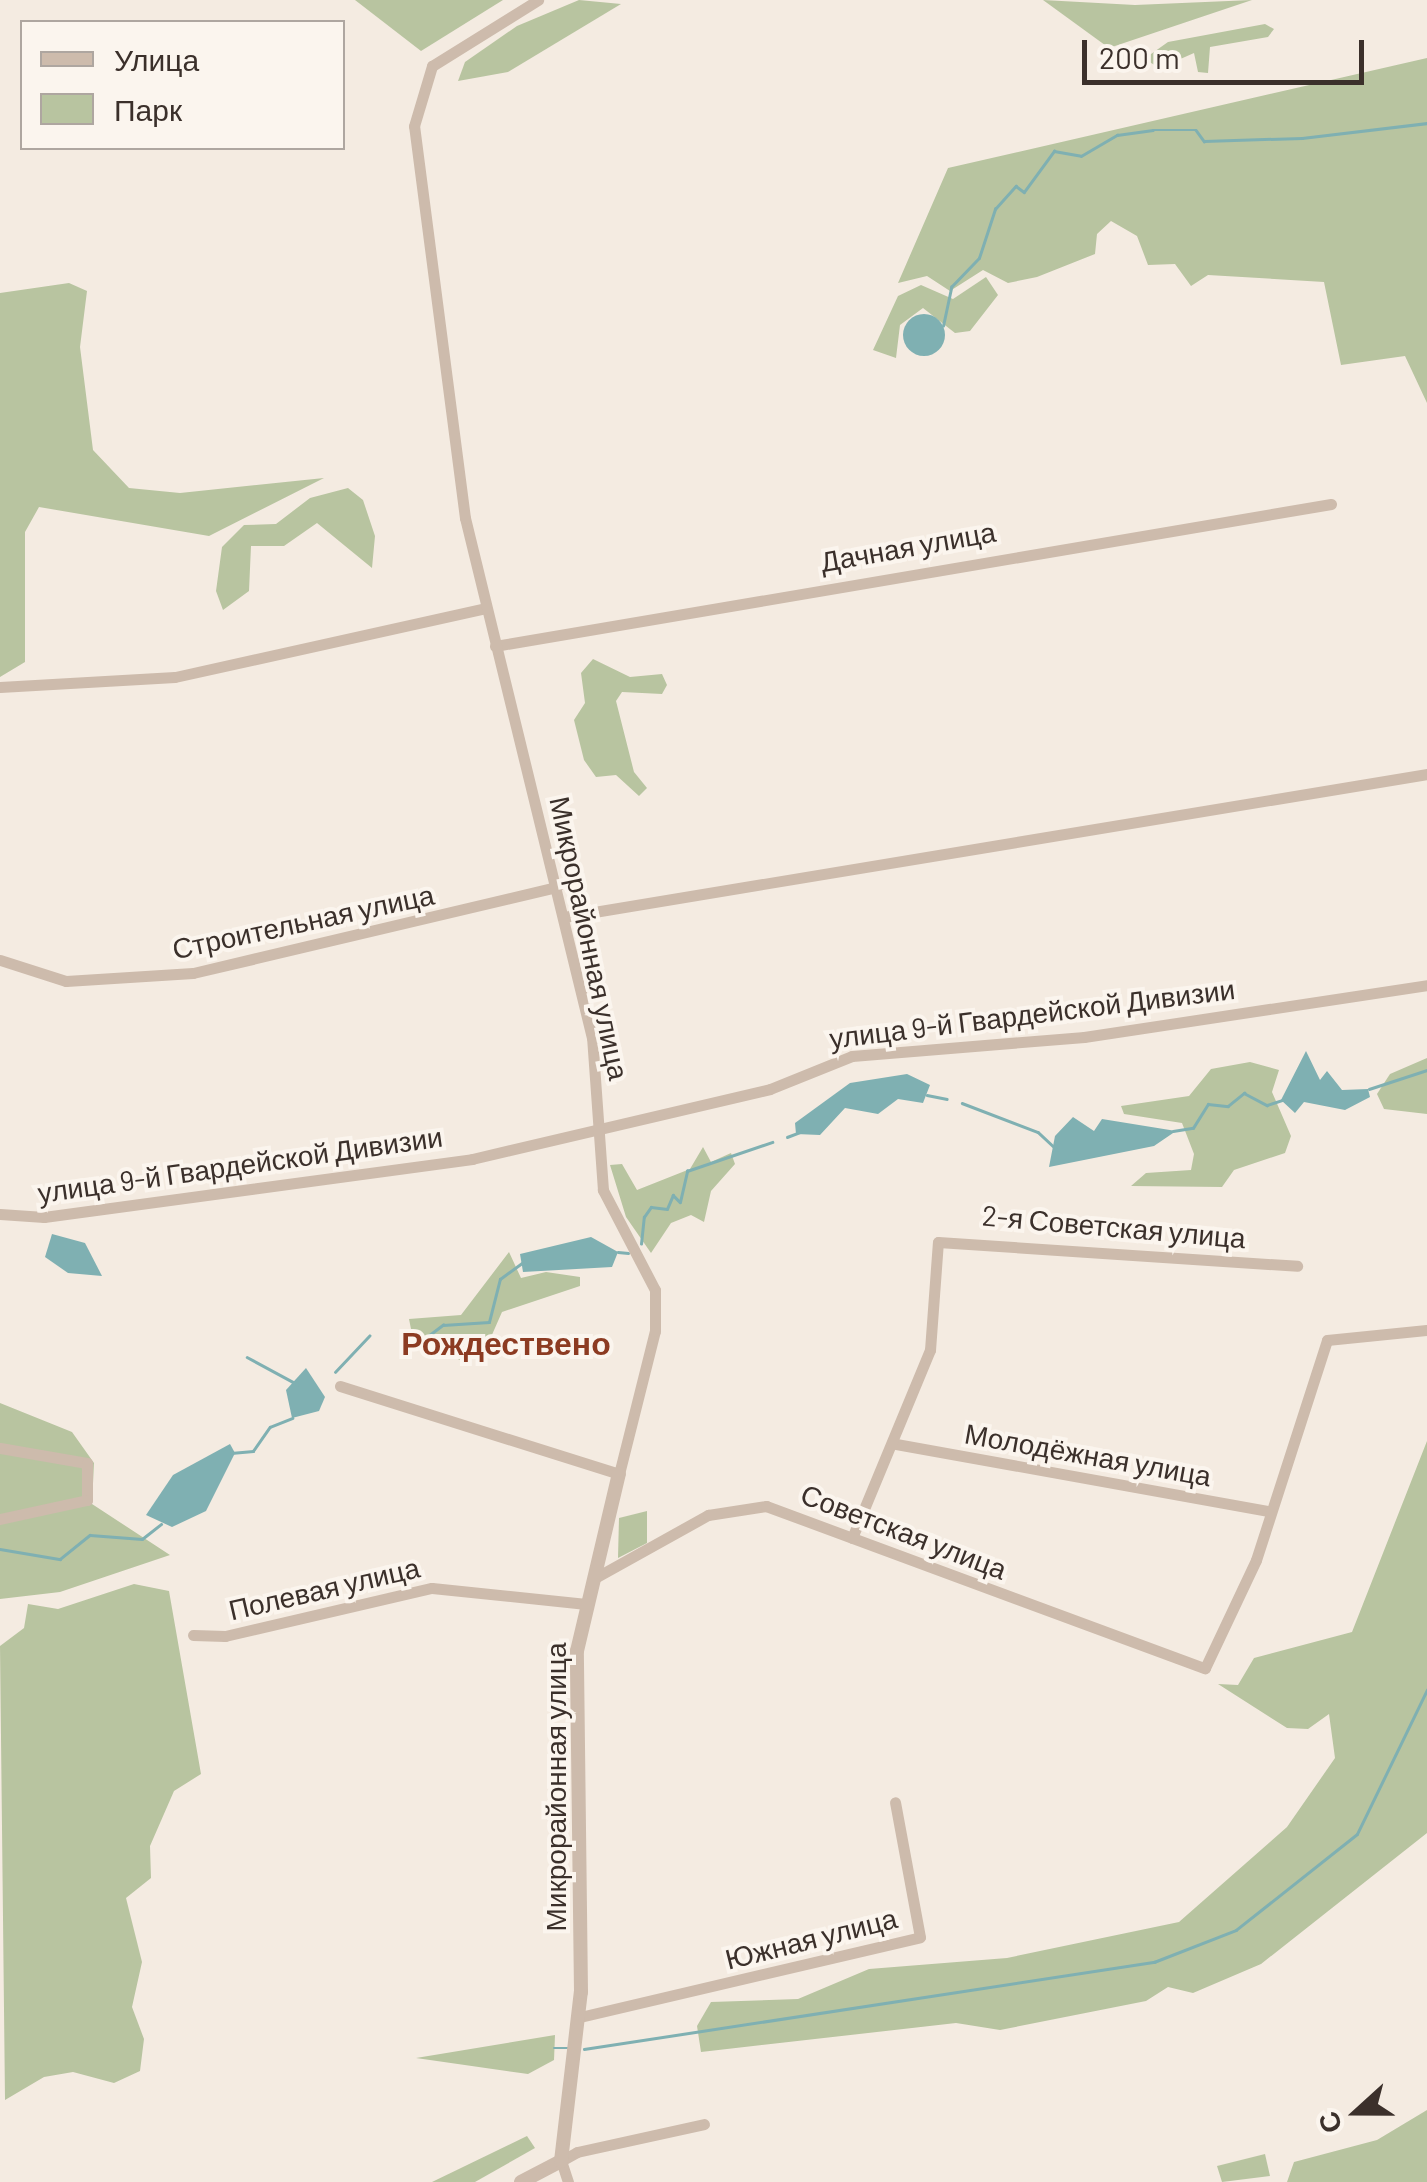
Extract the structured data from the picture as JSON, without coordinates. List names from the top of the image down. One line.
{"streets":{"street":["Дачная улица","Строительная улица","Микрорайонная улица","улица 9-й Гвардейской Дивизии","2-я Советская улица","Молодёжная улица","Советская улица","Полевая улица","Южная улица"]},"crossings":[["Дачная улица","Микрорайонная улица"],["Строительная улица","Микрорайонная улица"],["Микрорайонная улица","улица 9-й Гвардейской Дивизии"],["Микрорайонная улица","Советская улица"],["Микрорайонная улица","Полевая улица"],["Микрорайонная улица","Южная улица"],["2-я Советская улица","Молодёжная улица"],["2-я Советская улица","Советская улица"],["Молодёжная улица","Советская улица"]],"districts":["Рождествено"],"legend":["Улица","Парк"],"scale_bar":"200 m","north":"left"}
